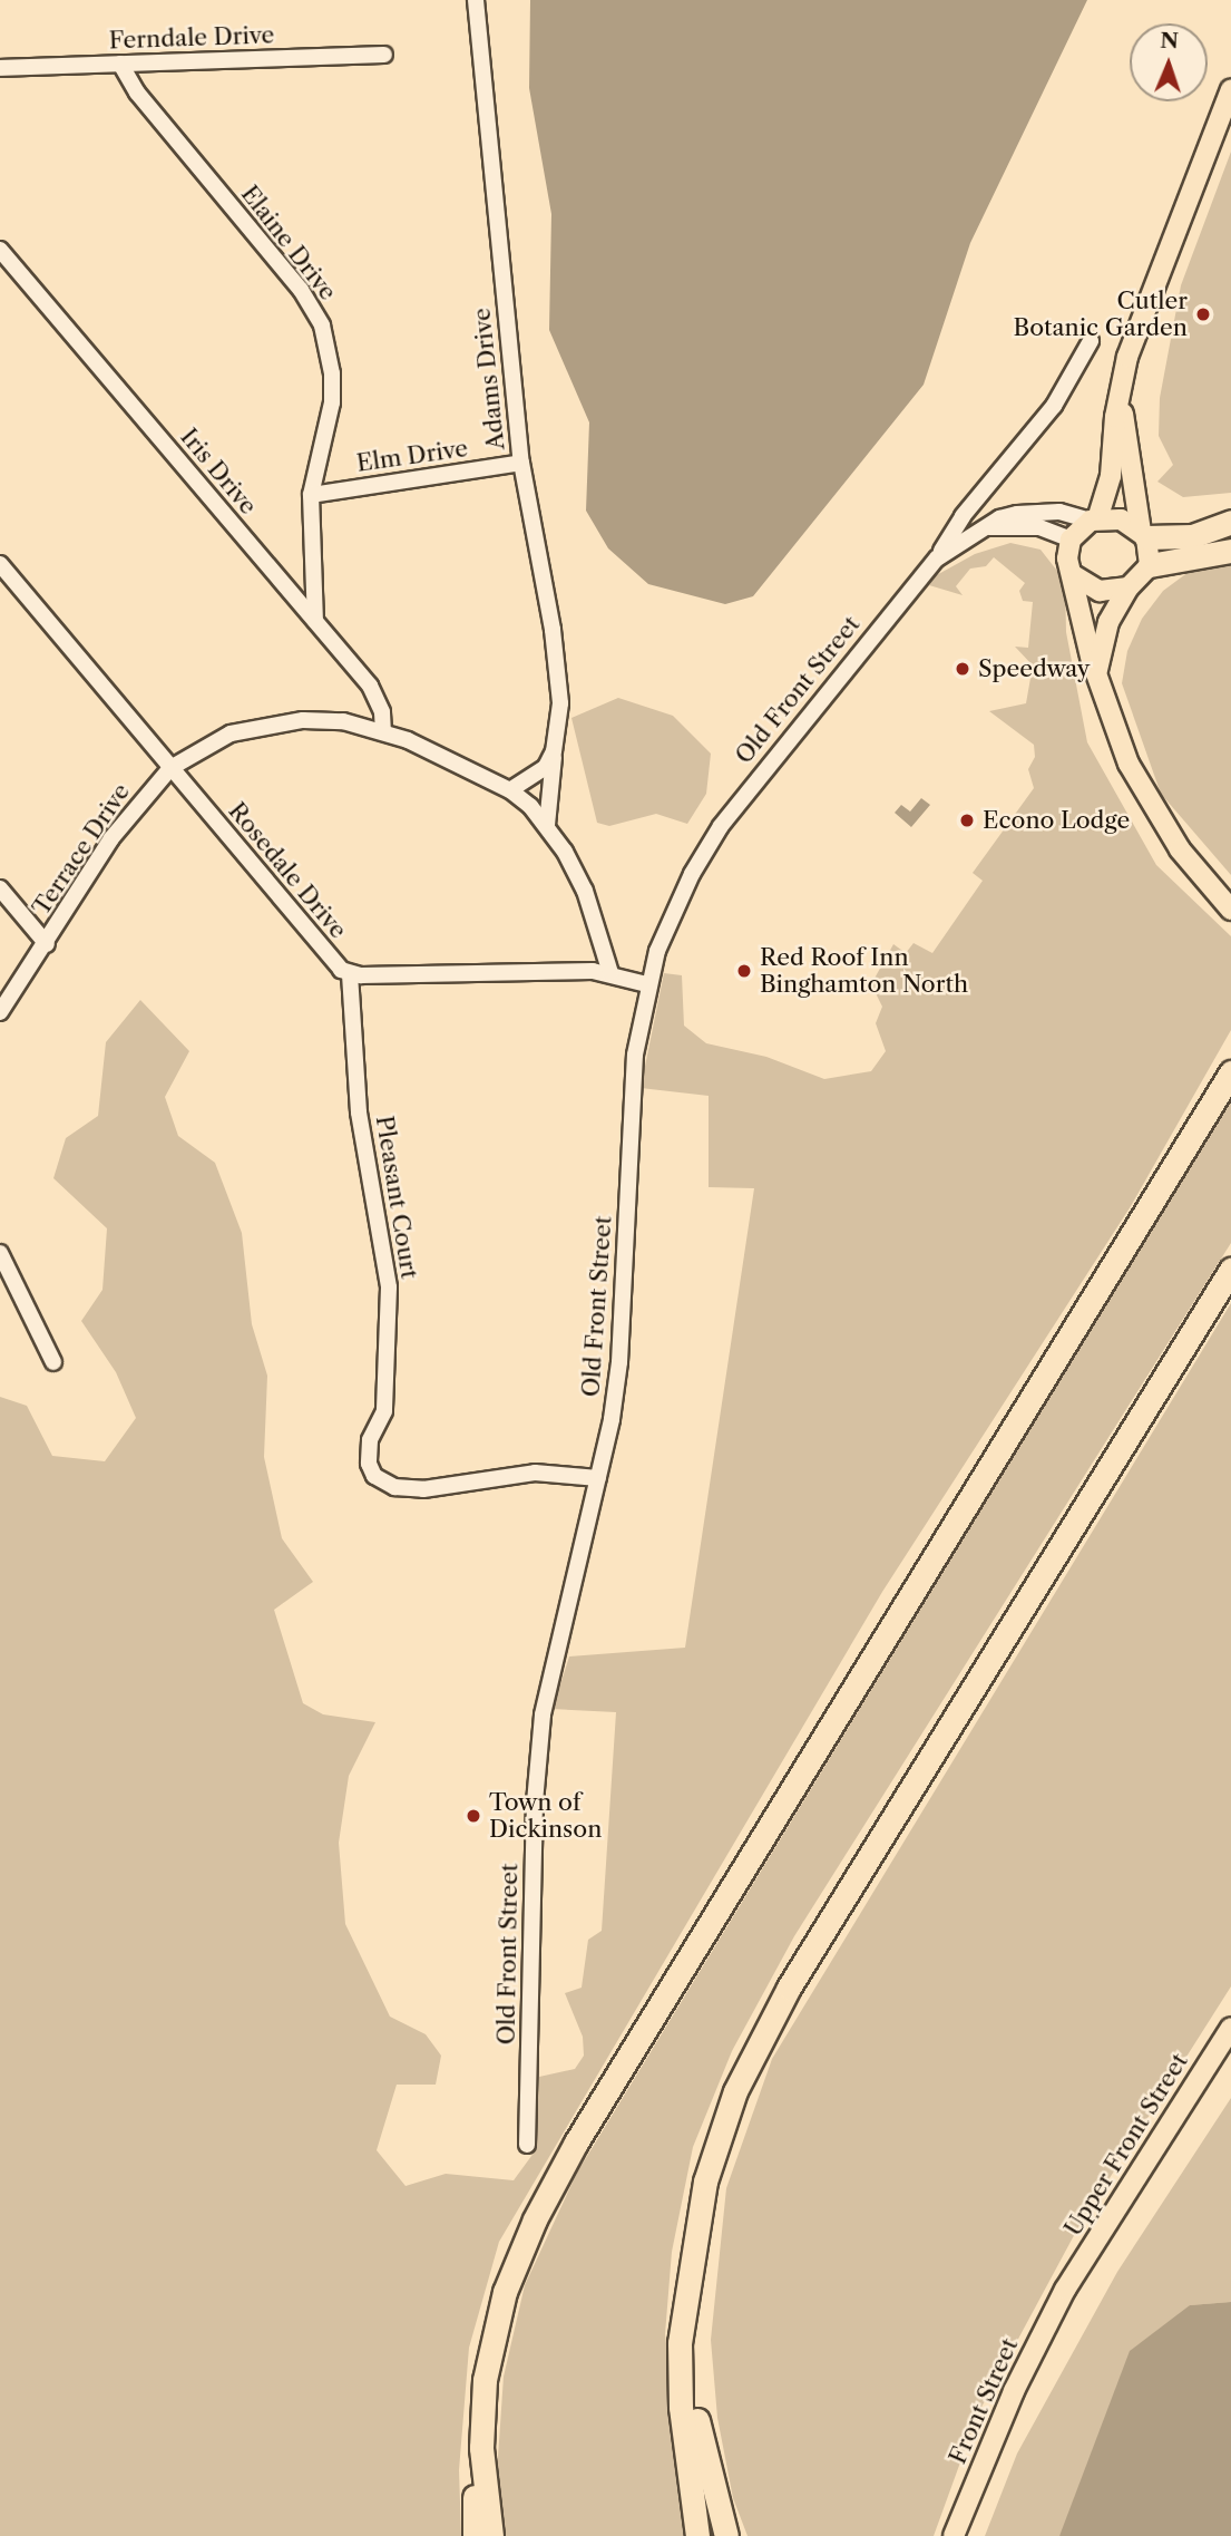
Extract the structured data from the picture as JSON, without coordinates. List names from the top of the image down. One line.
{"streets":{"main road":["Upper Front Street","Front Street"],"street":["Ferndale Drive","Elaine Drive","Adams Drive","Elm Drive","Iris Drive","Old Front Street","Terrace Drive","Rosedale Drive","Pleasant Court"]},"crossings":[["Ferndale Drive","Elaine Drive"],["Elaine Drive","Elm Drive"],["Elaine Drive","Iris Drive"],["Adams Drive","Elm Drive"],["Adams Drive","Terrace Drive"],["Iris Drive","Terrace Drive"],["Old Front Street","Pleasant Court"],["Terrace Drive","Rosedale Drive"],["Rosedale Drive","Pleasant Court"],["Upper Front Street","Front Street"]],"places":["Cutler Botanic Garden","Speedway","Econo Lodge","Red Roof Inn Binghamton North","Town of Dickinson"],"north":"top"}
